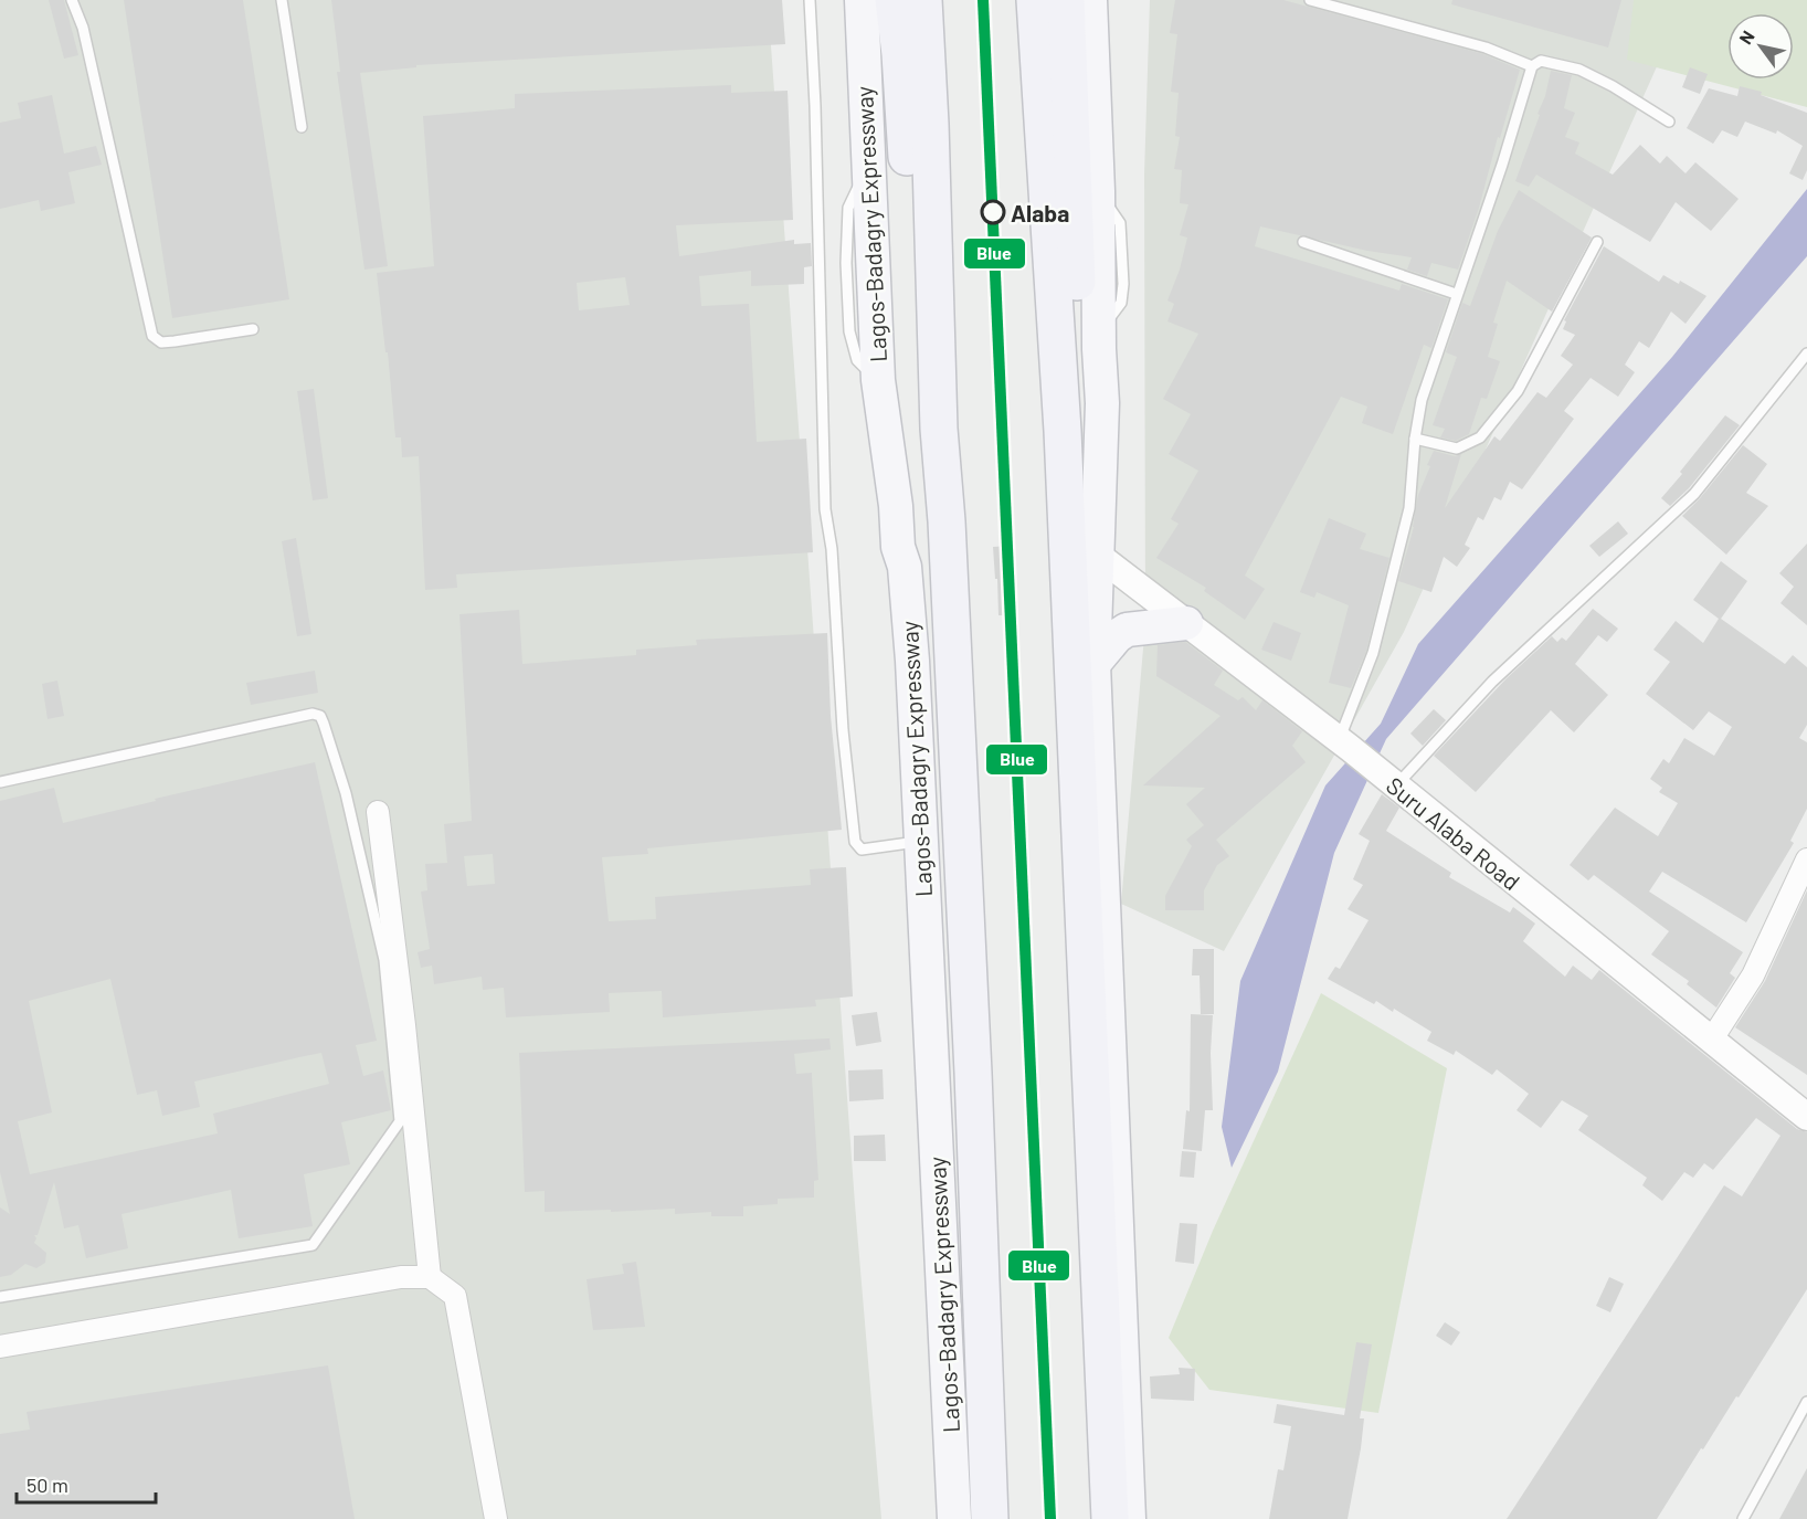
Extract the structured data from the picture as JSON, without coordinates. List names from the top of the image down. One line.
{"streets":{"highway":["Lagos-Badagry Expressway"],"street":["Suru Alaba Road"]},"places":["Alaba"],"lines":["transit line Blue"],"scale_bar":"50 m","north":"top left"}
